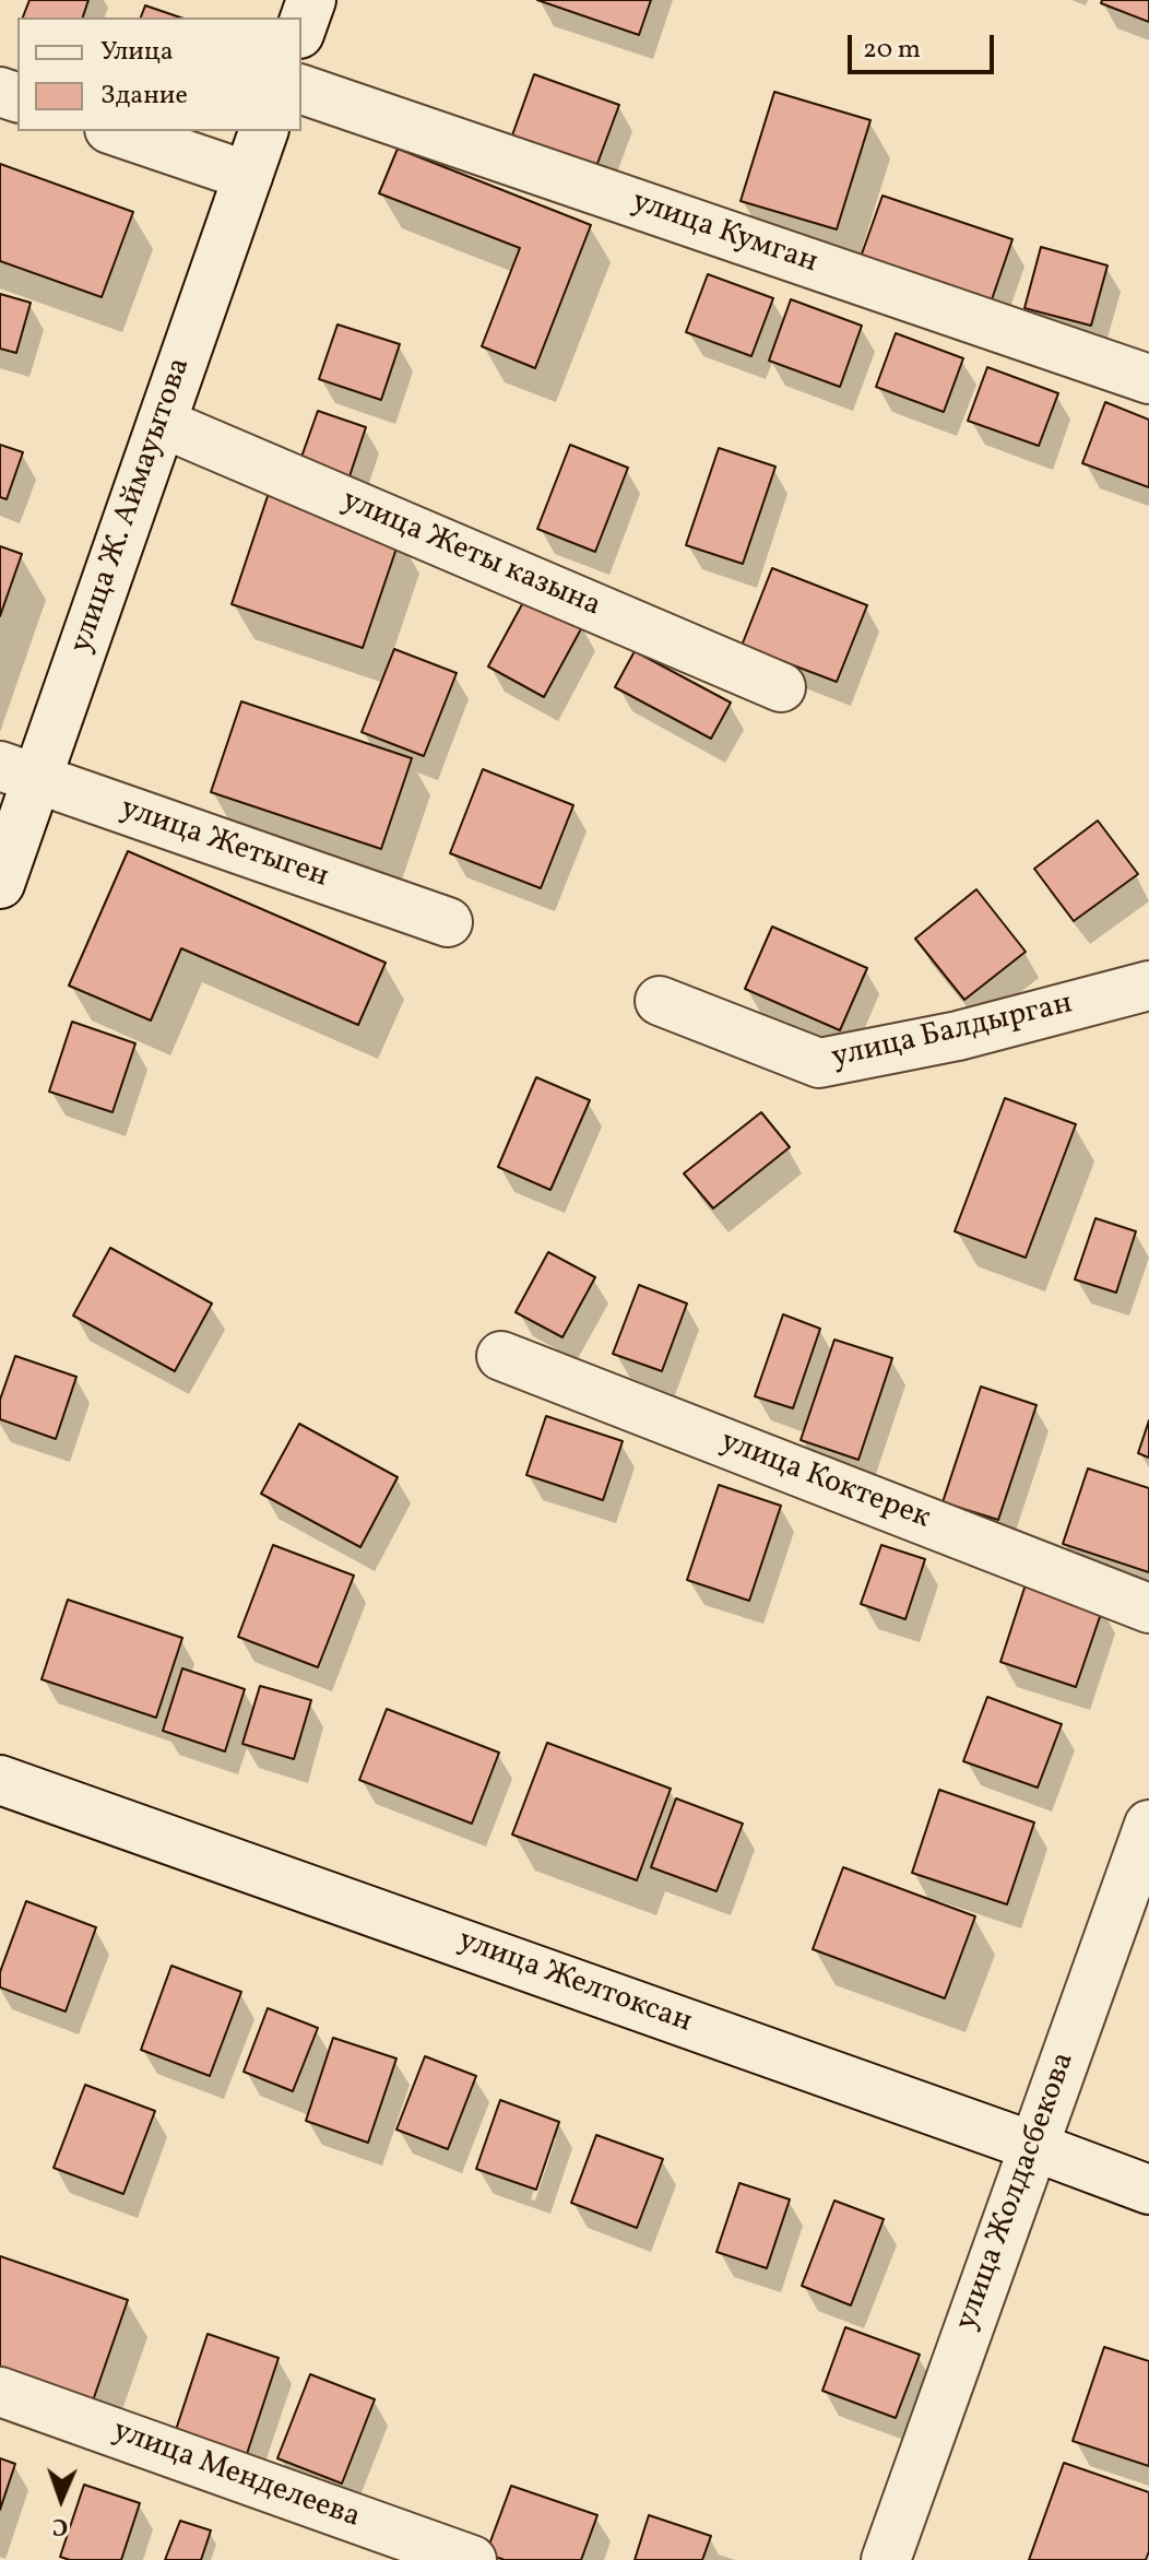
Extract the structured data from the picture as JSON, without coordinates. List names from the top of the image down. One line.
{"streets":{"street":["улица Кумган","улица Ж. Аймауытова","улица Жеты казына","улица Жетыген","улица Балдырган","улица Коктерек","улица Желтоксан","улица Жолдасбекова","улица Менделеева"]},"crossings":[["улица Ж. Аймауытова","улица Жеты казына"],["улица Ж. Аймауытова","улица Жетыген"],["улица Желтоксан","улица Жолдасбекова"]],"legend":["Улица","Здание"],"scale_bar":"20 m","north":"bottom"}
